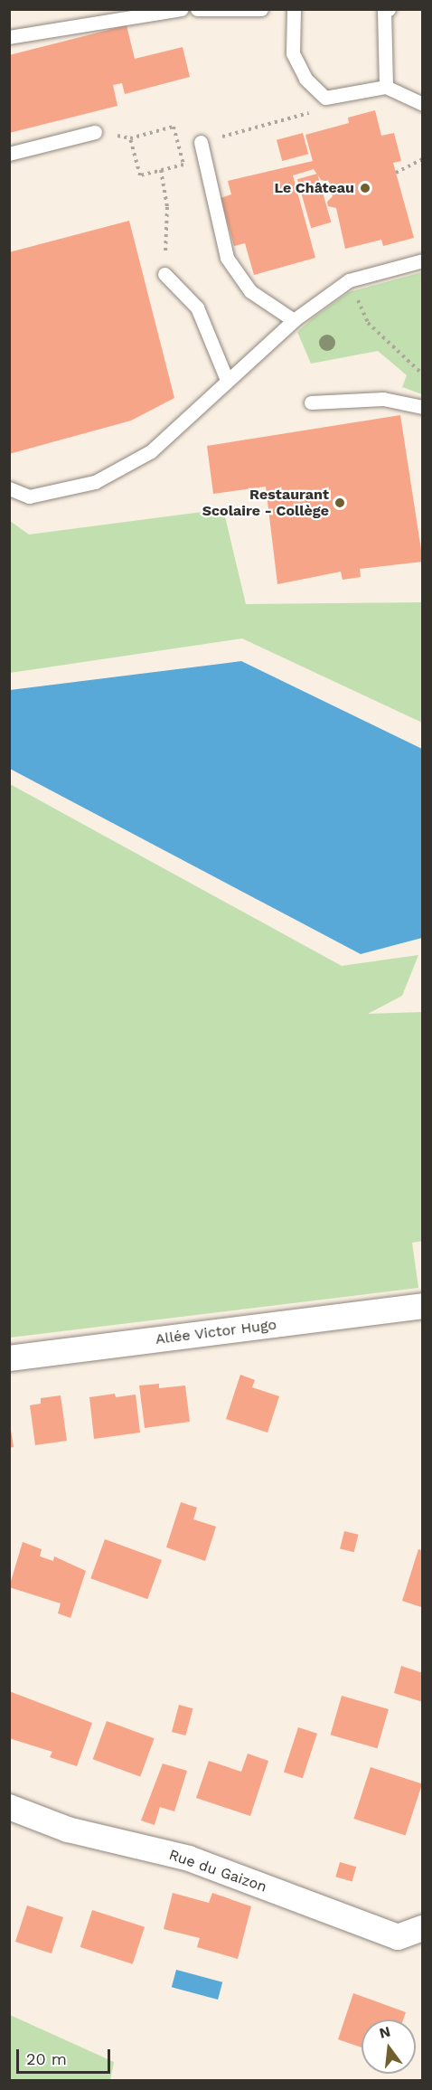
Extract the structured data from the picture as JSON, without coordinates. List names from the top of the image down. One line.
{"streets":{"street":["Allée Victor Hugo","Rue du Gaizon"]},"places":["Le Château","Restaurant Scolaire - Collège"],"scale_bar":"20 m","north":"top"}
